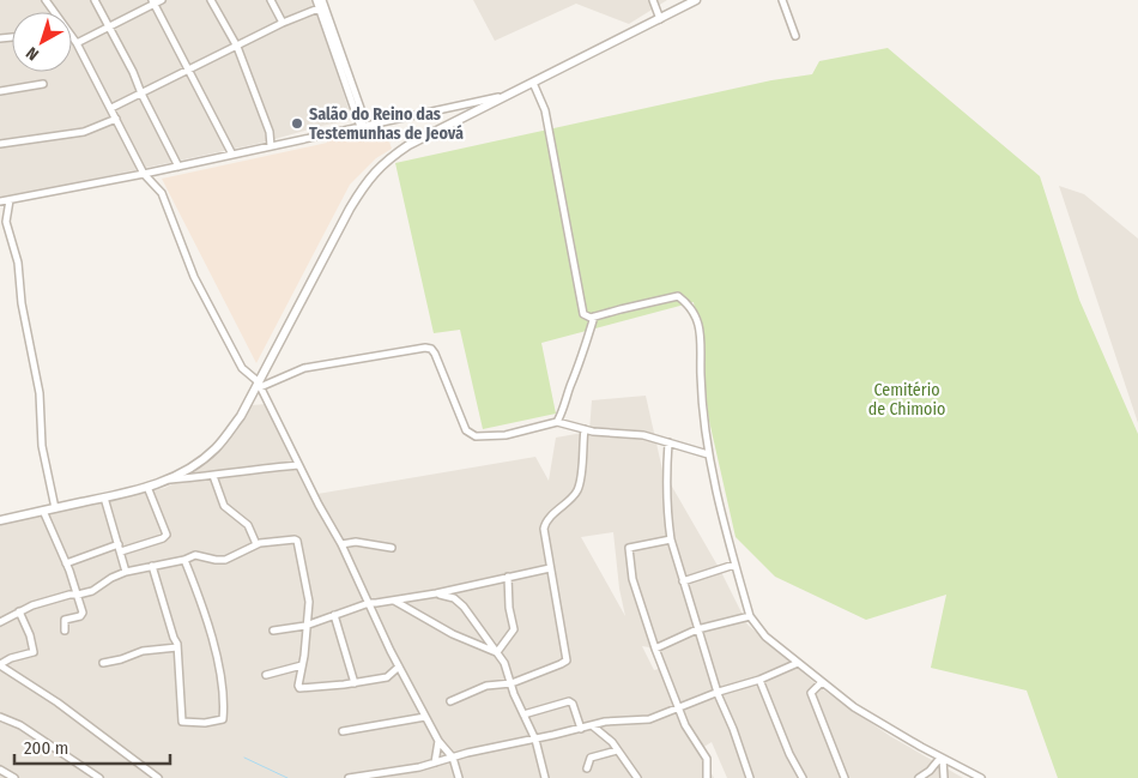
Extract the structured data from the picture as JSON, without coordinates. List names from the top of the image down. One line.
{"parks":["Cemitério de Chimoio"],"places":["Salão do Reino das Testemunhas de Jeová"],"scale_bar":"200 m","north":"bottom left"}
